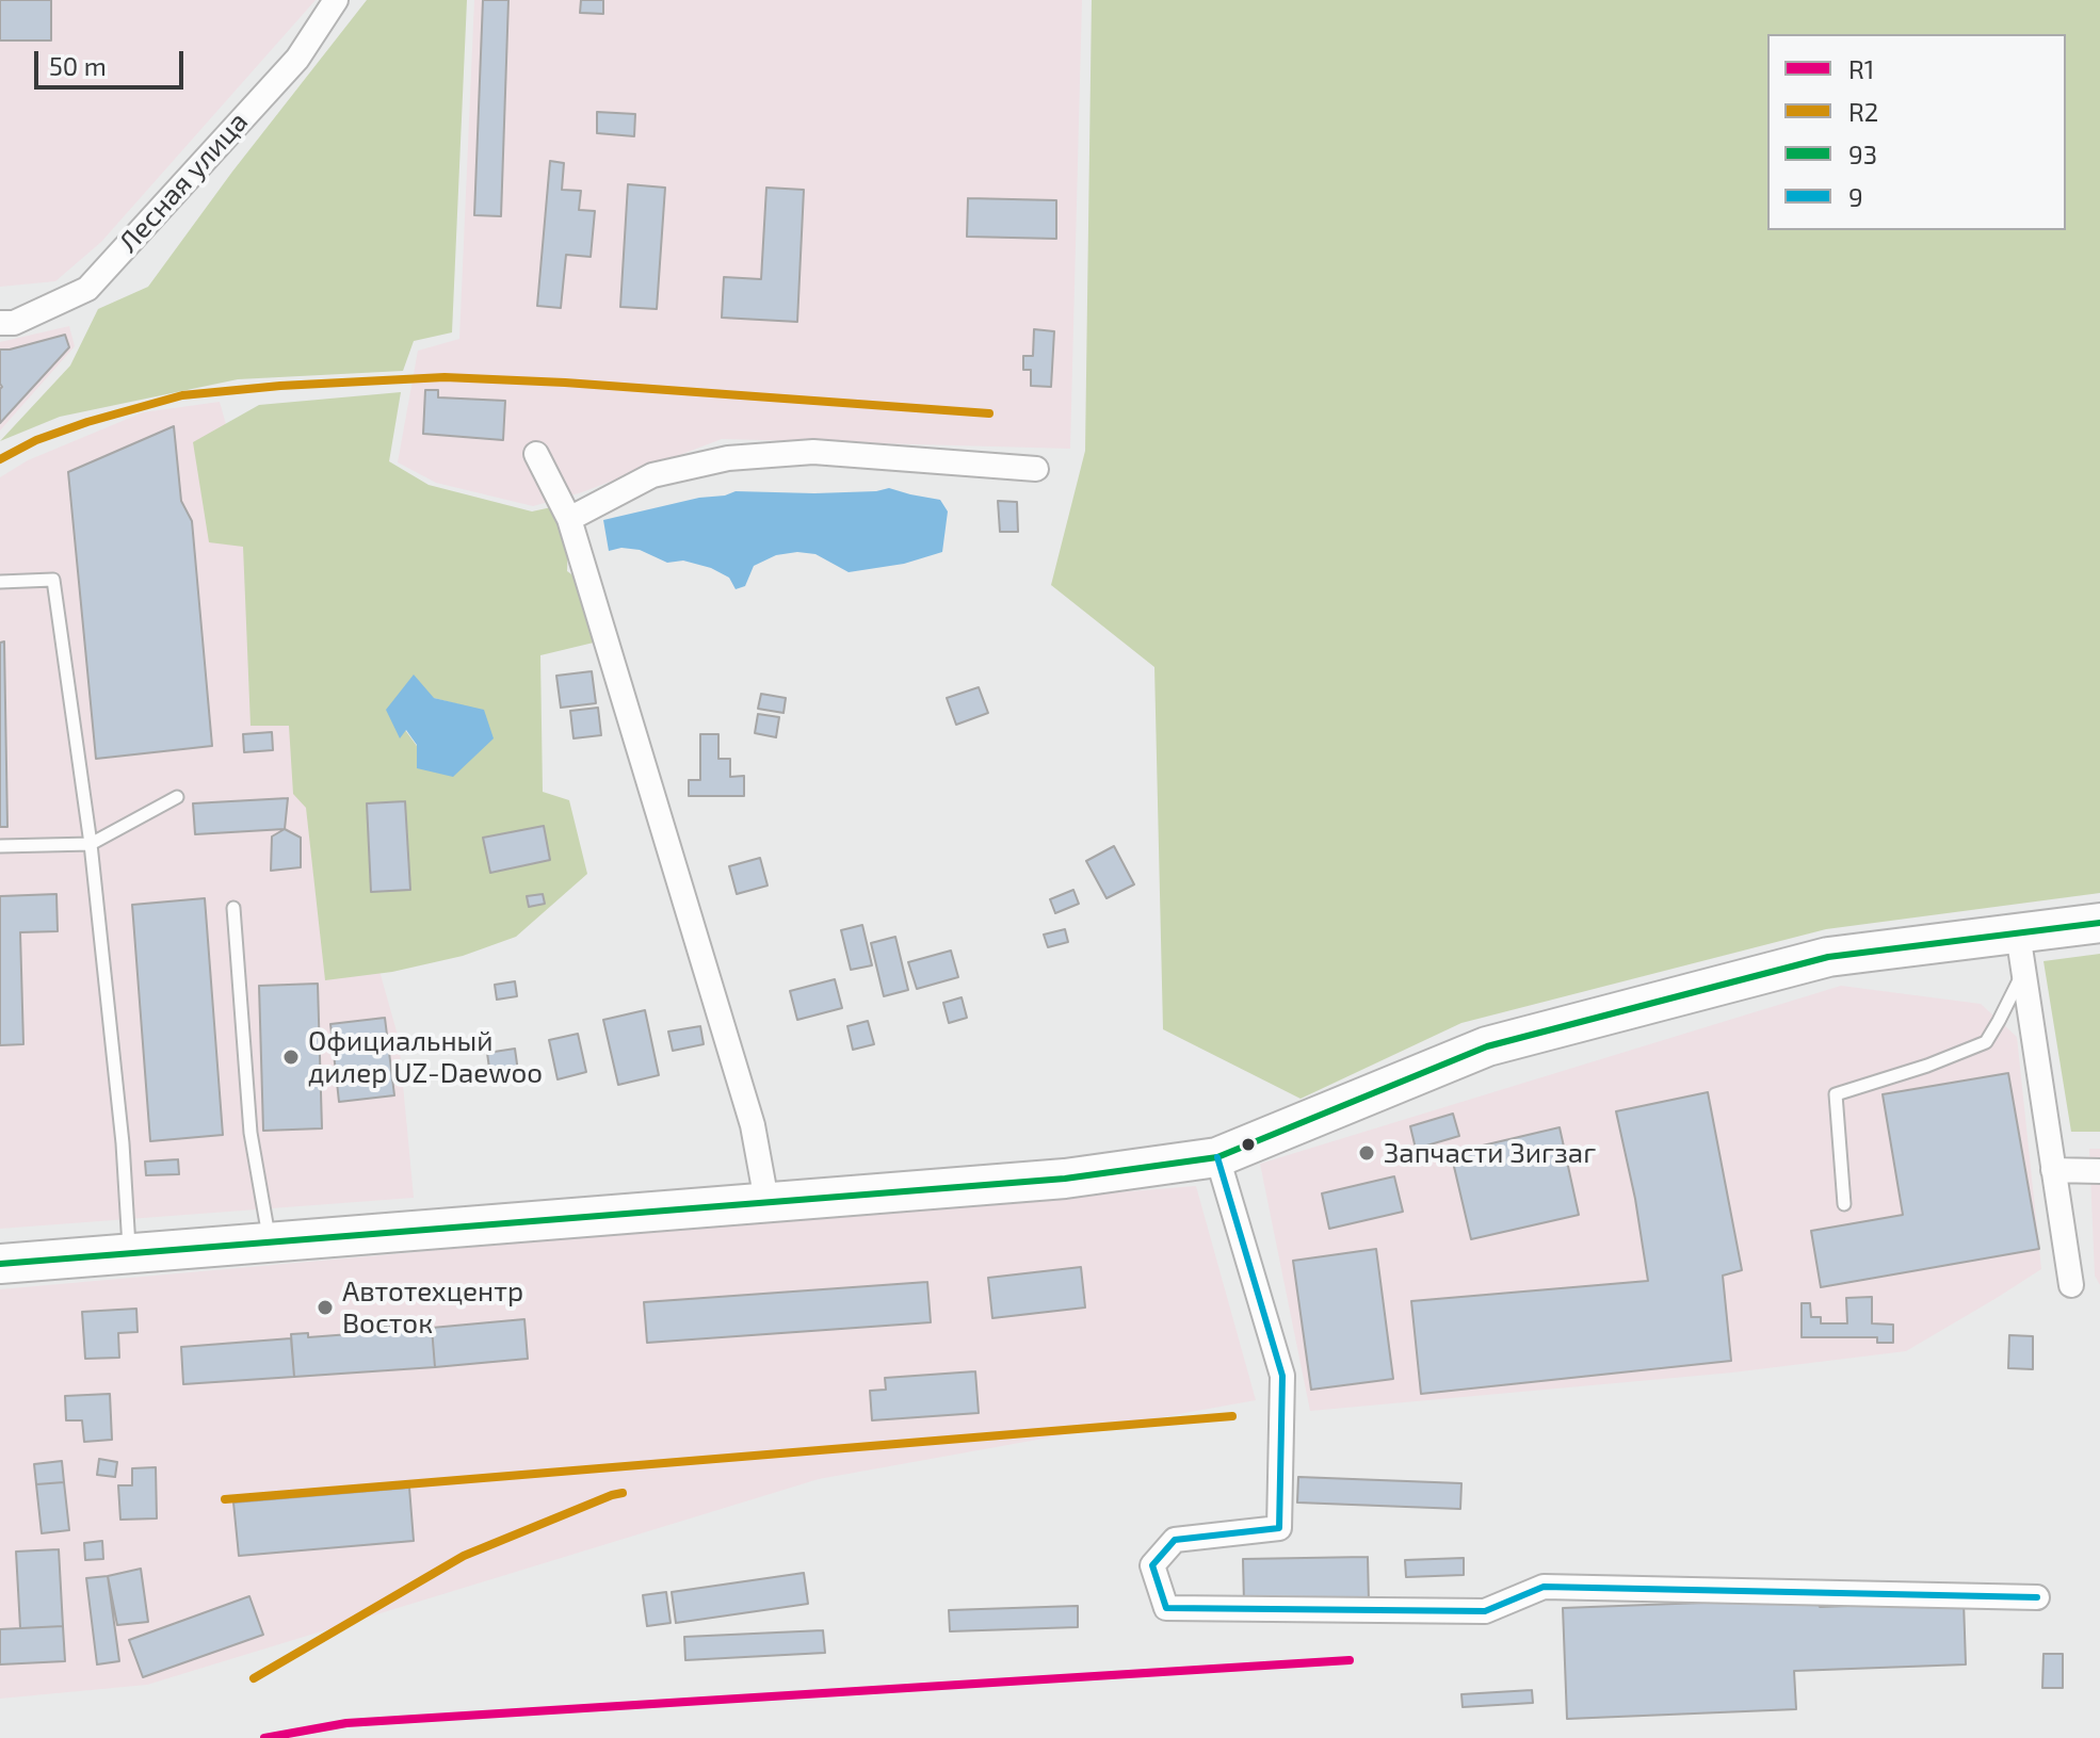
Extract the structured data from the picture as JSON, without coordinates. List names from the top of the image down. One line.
{"streets":{"street":["Лесная улица"]},"places":["Официальный дилер UZ-Daewoo","Запчасти Зигзаг","Автотехцентр Восток"],"lines":["transit line R2","transit line 93","transit line 9","transit line R1"],"legend":["R1","R2","93","9"],"scale_bar":"50 m"}
